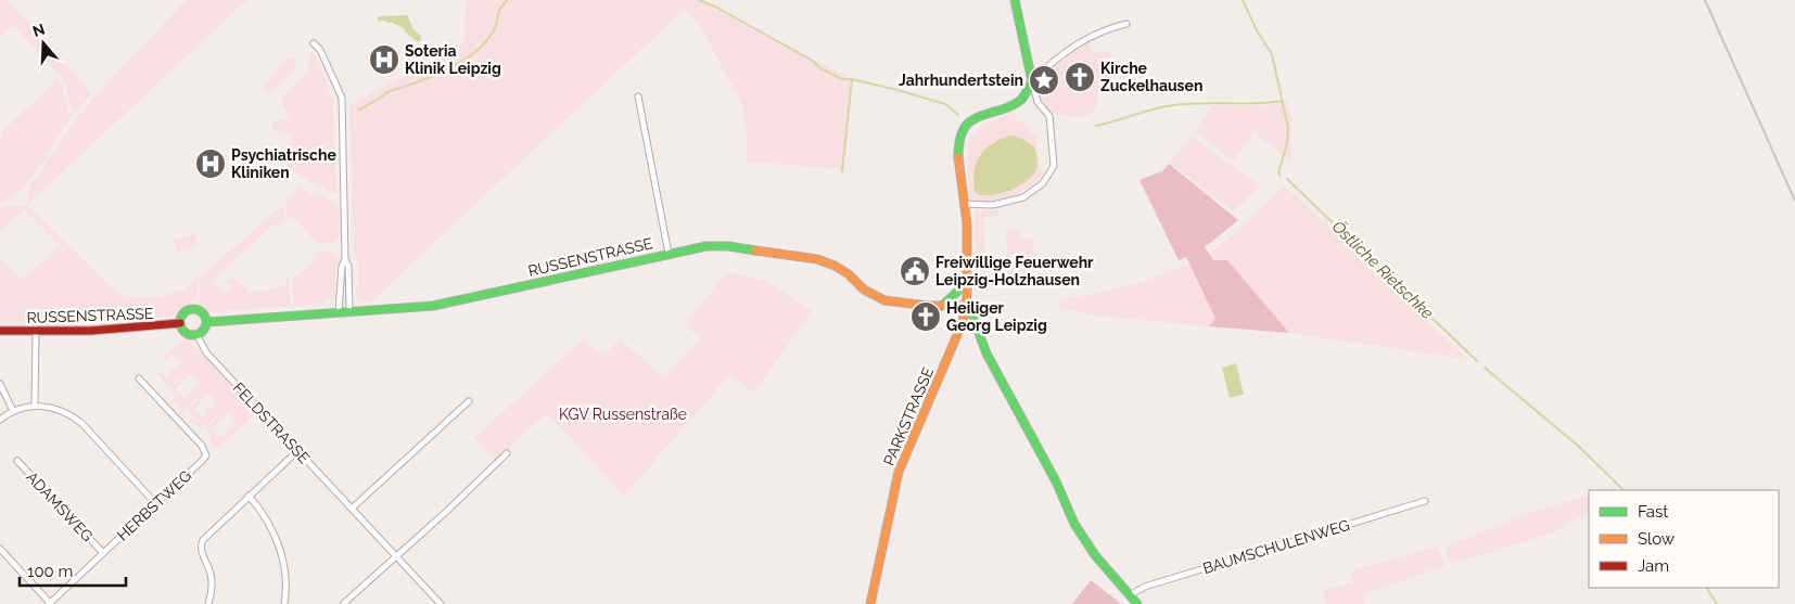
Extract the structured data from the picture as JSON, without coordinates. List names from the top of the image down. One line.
{"streets":{"street":["RUSSENSTRASSE","PARKSTRASSE","FELDSTRASSE","HERBSTWEG","ADAMSWEG","BAUMSCHULENWEG"]},"crossings":[["RUSSENSTRASSE","PARKSTRASSE"],["RUSSENSTRASSE","FELDSTRASSE"],["HERBSTWEG","ADAMSWEG"]],"water":["Östliche Rietschke"],"parks":["KGV Russenstraße"],"places":{"hospital":["Soteria Klinik Leipzig","Psychiatrische Kliniken"],"church":["Kirche Zuckelhausen","Heiliger Georg Leipzig"],"place":["Jahrhundertstein"],"public building":["Freiwillige Feuerwehr Leipzig-Holzhausen"]},"legend":["Fast","Slow","Jam"],"scale_bar":"100 m","north":"top"}
